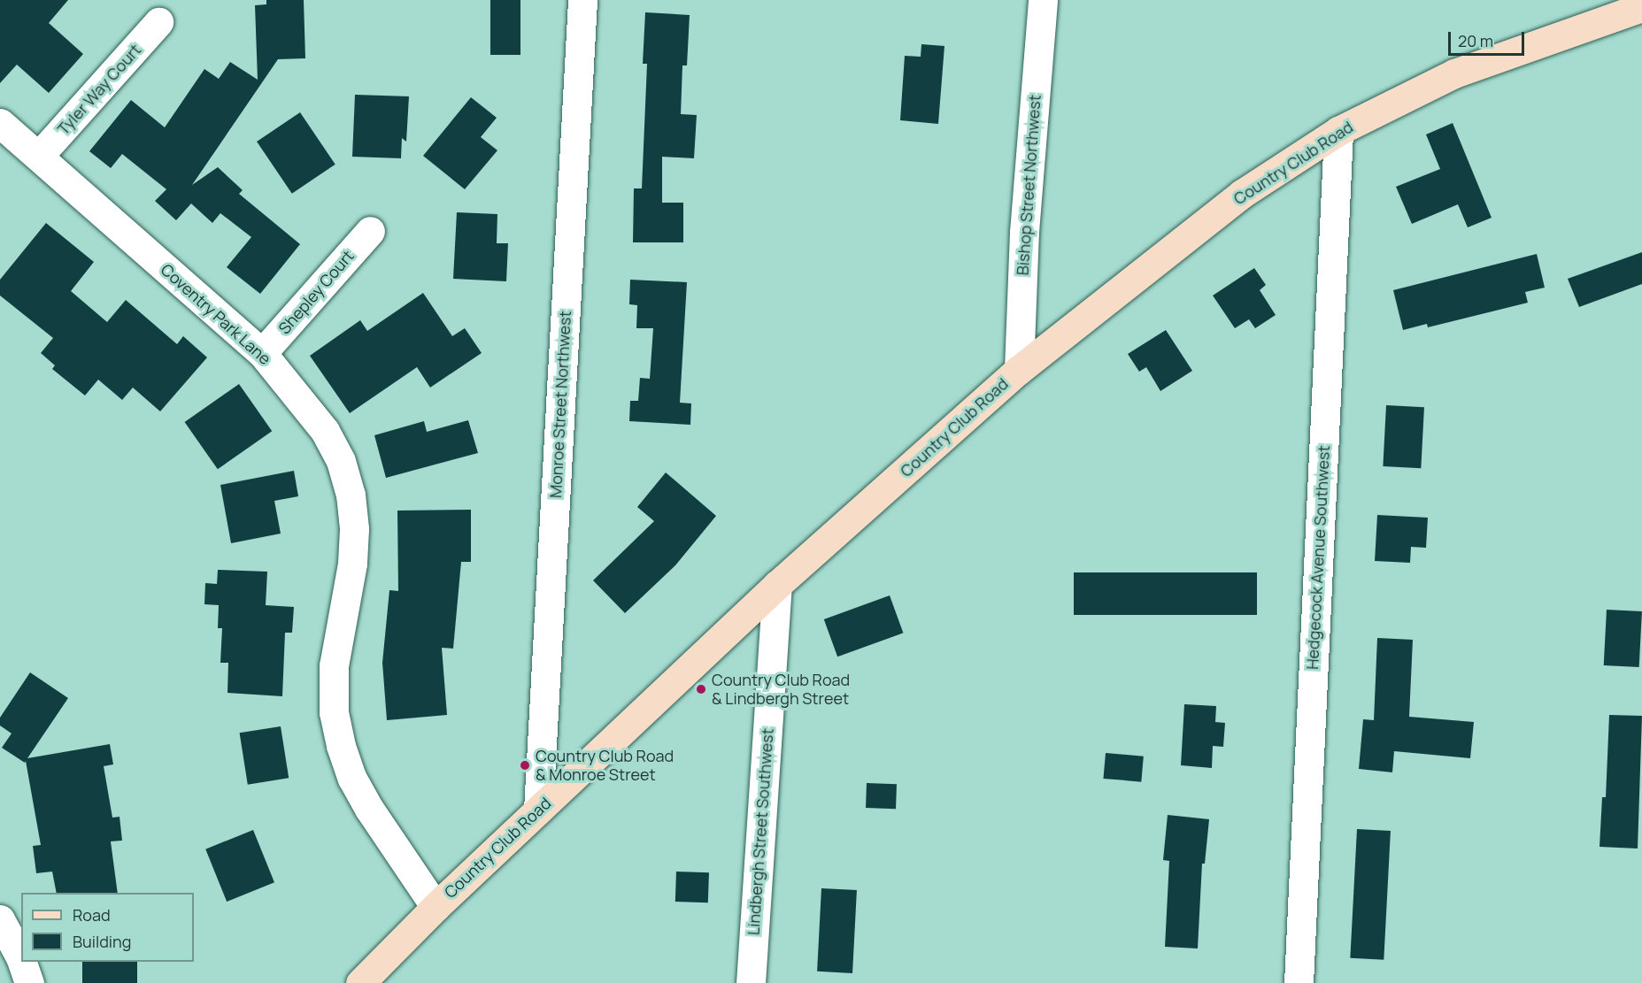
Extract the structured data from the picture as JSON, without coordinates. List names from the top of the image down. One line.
{"streets":{"main road":["Country Club Road"],"street":["Tyler Way Court","Bishop Street Northwest","Shepley Court","Coventry Park Lane","Monroe Street Northwest","Hedgecock Avenue Southwest","Lindbergh Street Southwest"]},"crossings":[["Tyler Way Court","Coventry Park Lane"],["Country Club Road","Bishop Street Northwest"],["Country Club Road","Coventry Park Lane"],["Country Club Road","Monroe Street Northwest"],["Country Club Road","Hedgecock Avenue Southwest"],["Country Club Road","Lindbergh Street Southwest"],["Shepley Court","Coventry Park Lane"]],"places":["Country Club Road & Lindbergh Street","Country Club Road & Monroe Street"],"legend":["Road","Building"],"scale_bar":"20 m"}
